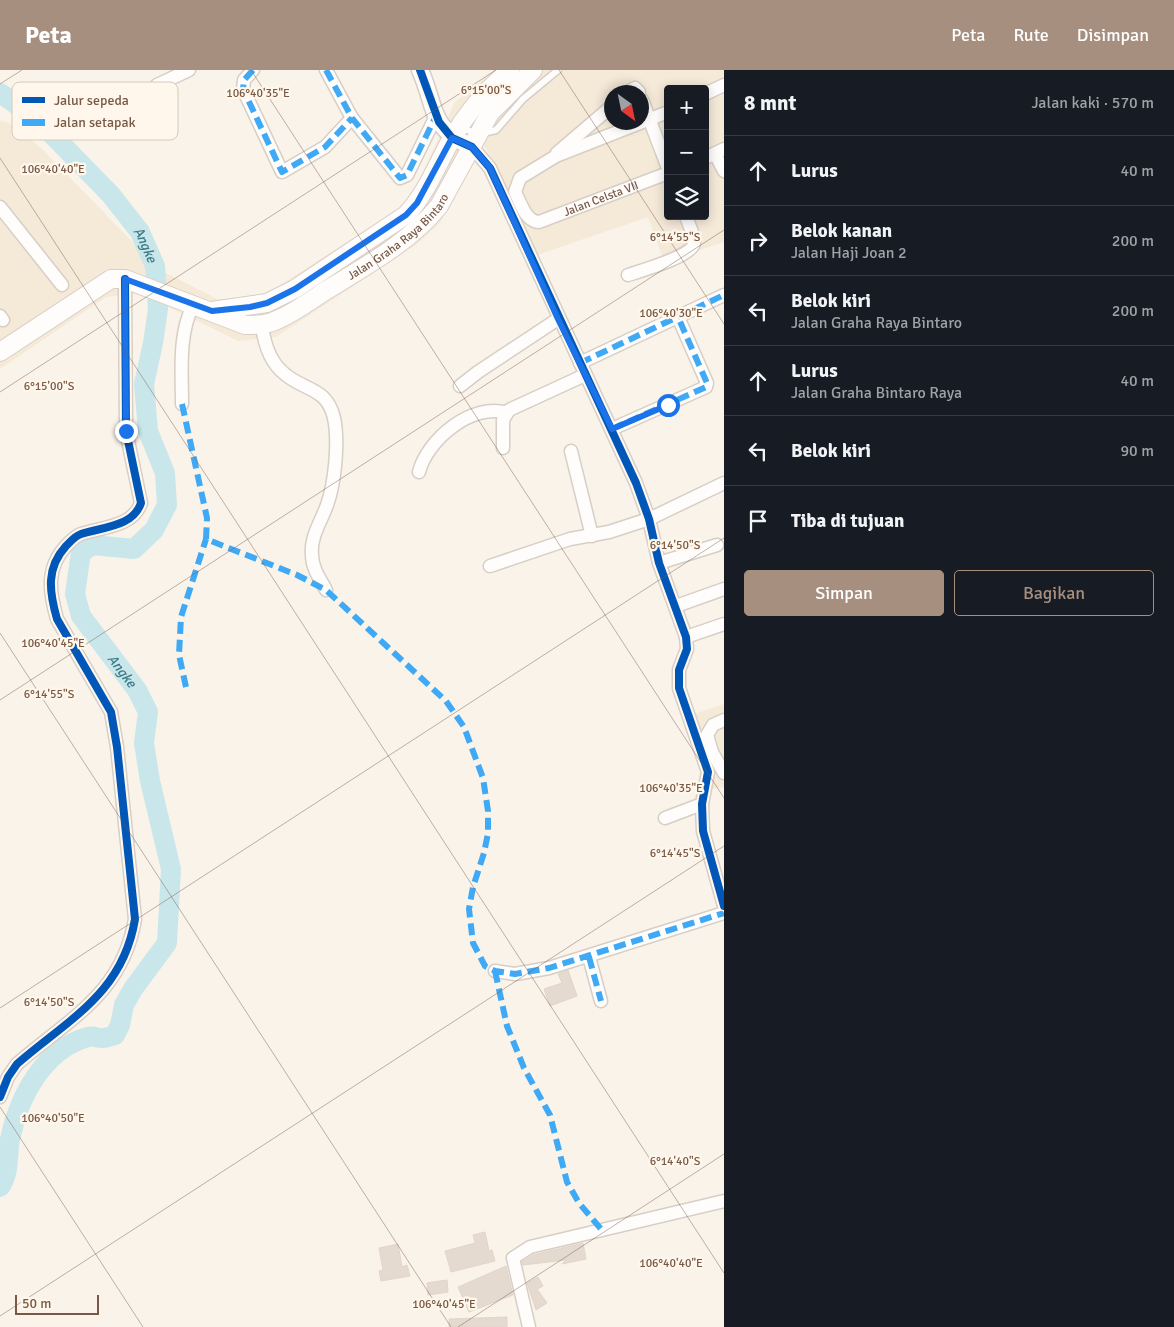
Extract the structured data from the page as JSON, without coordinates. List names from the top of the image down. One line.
{"streets":{"main road":["Jalan Graha Raya Bintaro"],"street":["Jalan Celsta VII"]},"water":["Angke"],"legend":["Jalur sepeda","Jalan setapak"],"scale_bar":"50 m","north":"bottom right","page":{"header":"Peta","nav":["Peta","Rute","Disimpan"],"heading":["8 mnt","Jalan kaki · 570 m"],"map_buttons":["+","−"],"list":[["Lurus","40 m"],["Belok kanan","Jalan Haji Joan 2","200 m"],["Belok kiri","Jalan Graha Raya Bintaro","200 m"],["Lurus","Jalan Graha Bintaro Raya","40 m"],["Belok kiri","90 m"],"Tiba di tujuan"],"buttons":["Simpan","Bagikan"],"scale":"50 m"},"coordinates":["6°15'00\"S","106°40'35\"E","106°40'40\"E","6°14'55\"S","106°40'30\"E","6°14'50\"S","106°40'45\"E","6°14'45\"S","106°40'50\"E","6°14'40\"S"]}
